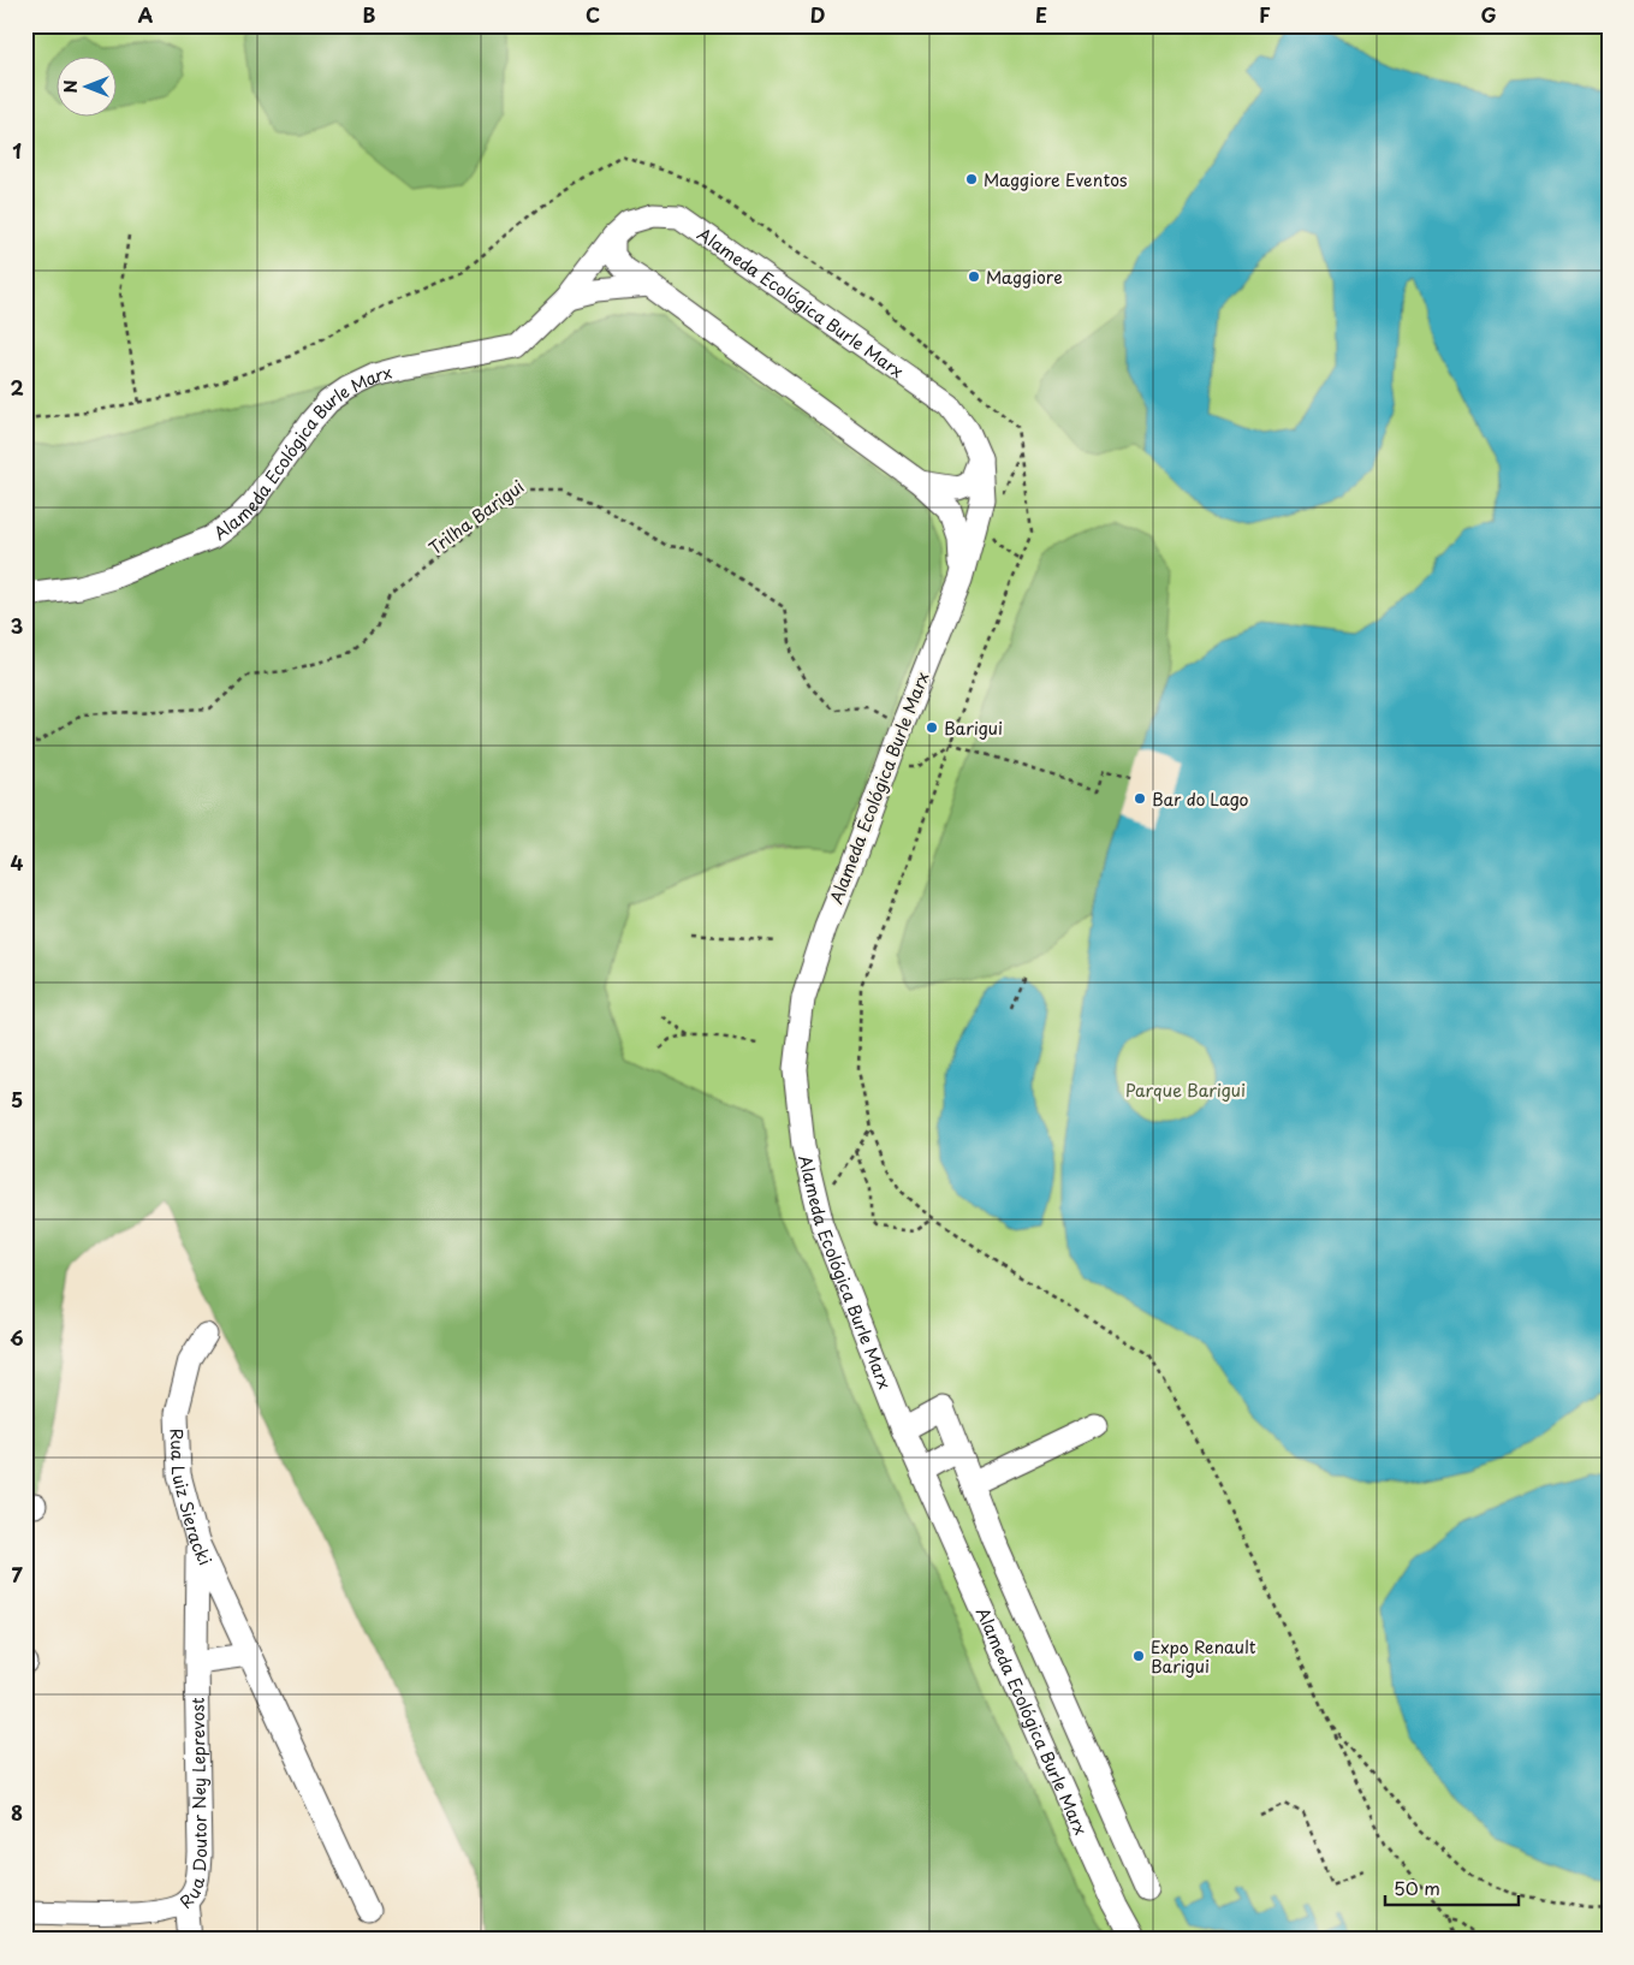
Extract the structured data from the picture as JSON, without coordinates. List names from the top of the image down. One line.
{"streets":{"street":["Alameda Ecológica Burle Marx","Rua Luiz Sieracki","Rua Doutor Ney Leprevost"],"path":["Trilha Barigui"]},"crossings":[["Alameda Ecológica Burle Marx","Trilha Barigui"],["Rua Luiz Sieracki","Rua Doutor Ney Leprevost"]],"parks":["Parque Barigui"],"places":["Maggiore Eventos","Maggiore","Barigui","Bar do Lago","Expo Renault Barigui"],"scale_bar":"50 m","north":"left","grid":{"columns":["A","B","C","D","E","F","G"],"rows":["1","2","3","4","5","6","7","8"]}}
